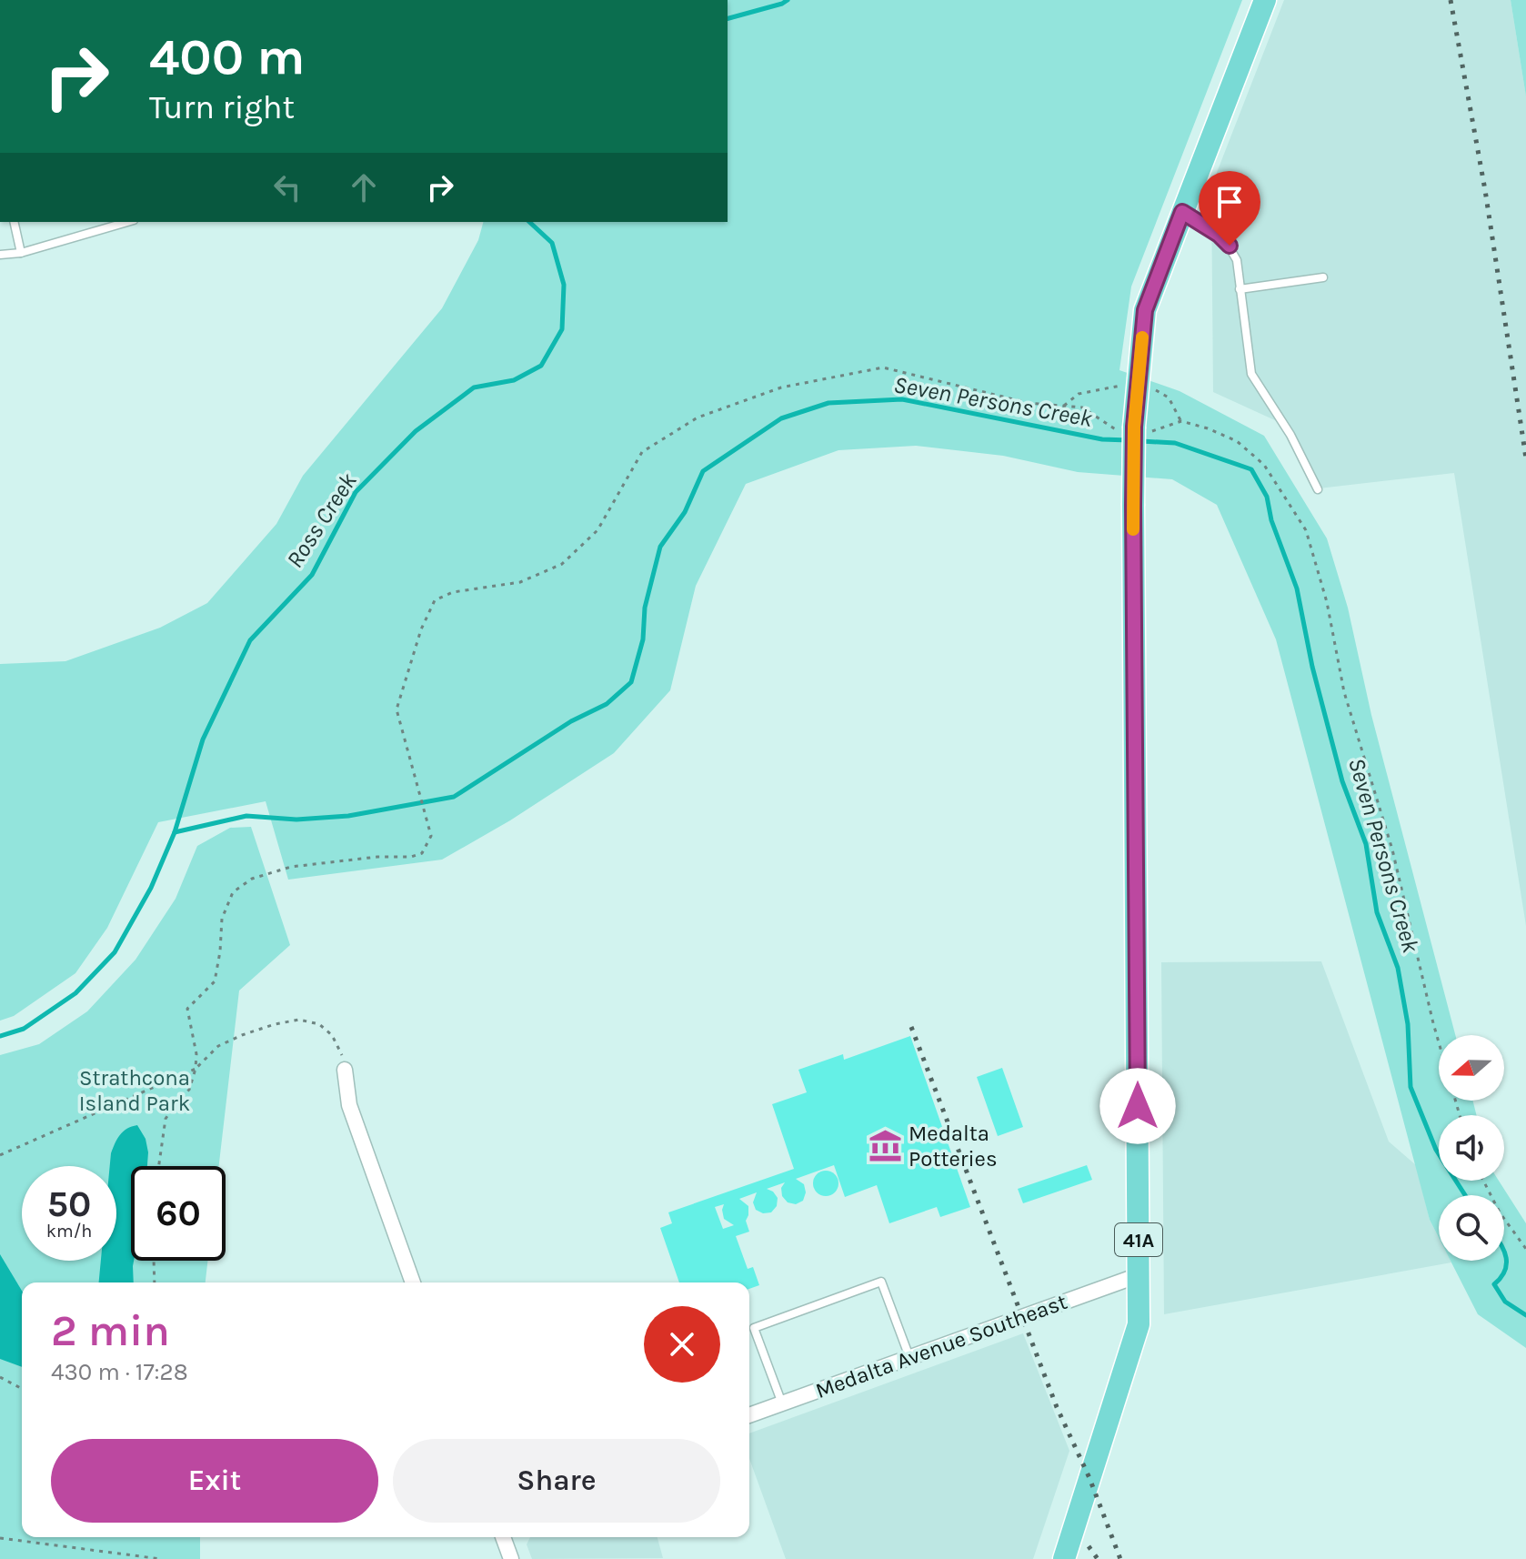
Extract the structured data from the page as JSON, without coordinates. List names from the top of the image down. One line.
{"streets":{"main road":["41A"],"street":["Medalta Avenue Southeast"]},"crossings":[["41A","Medalta Avenue Southeast"]],"water":["Seven Persons Creek","Ross Creek"],"parks":["Strathcona Island Park"],"places":{"museum":["Medalta Potteries"]},"north":"left","page":{"turn":["400 m","Turn right"],"speed":"50 km/h","limit":"60","heading":["2 min","430 m · 17:28"],"buttons":["Exit","Share"]}}
